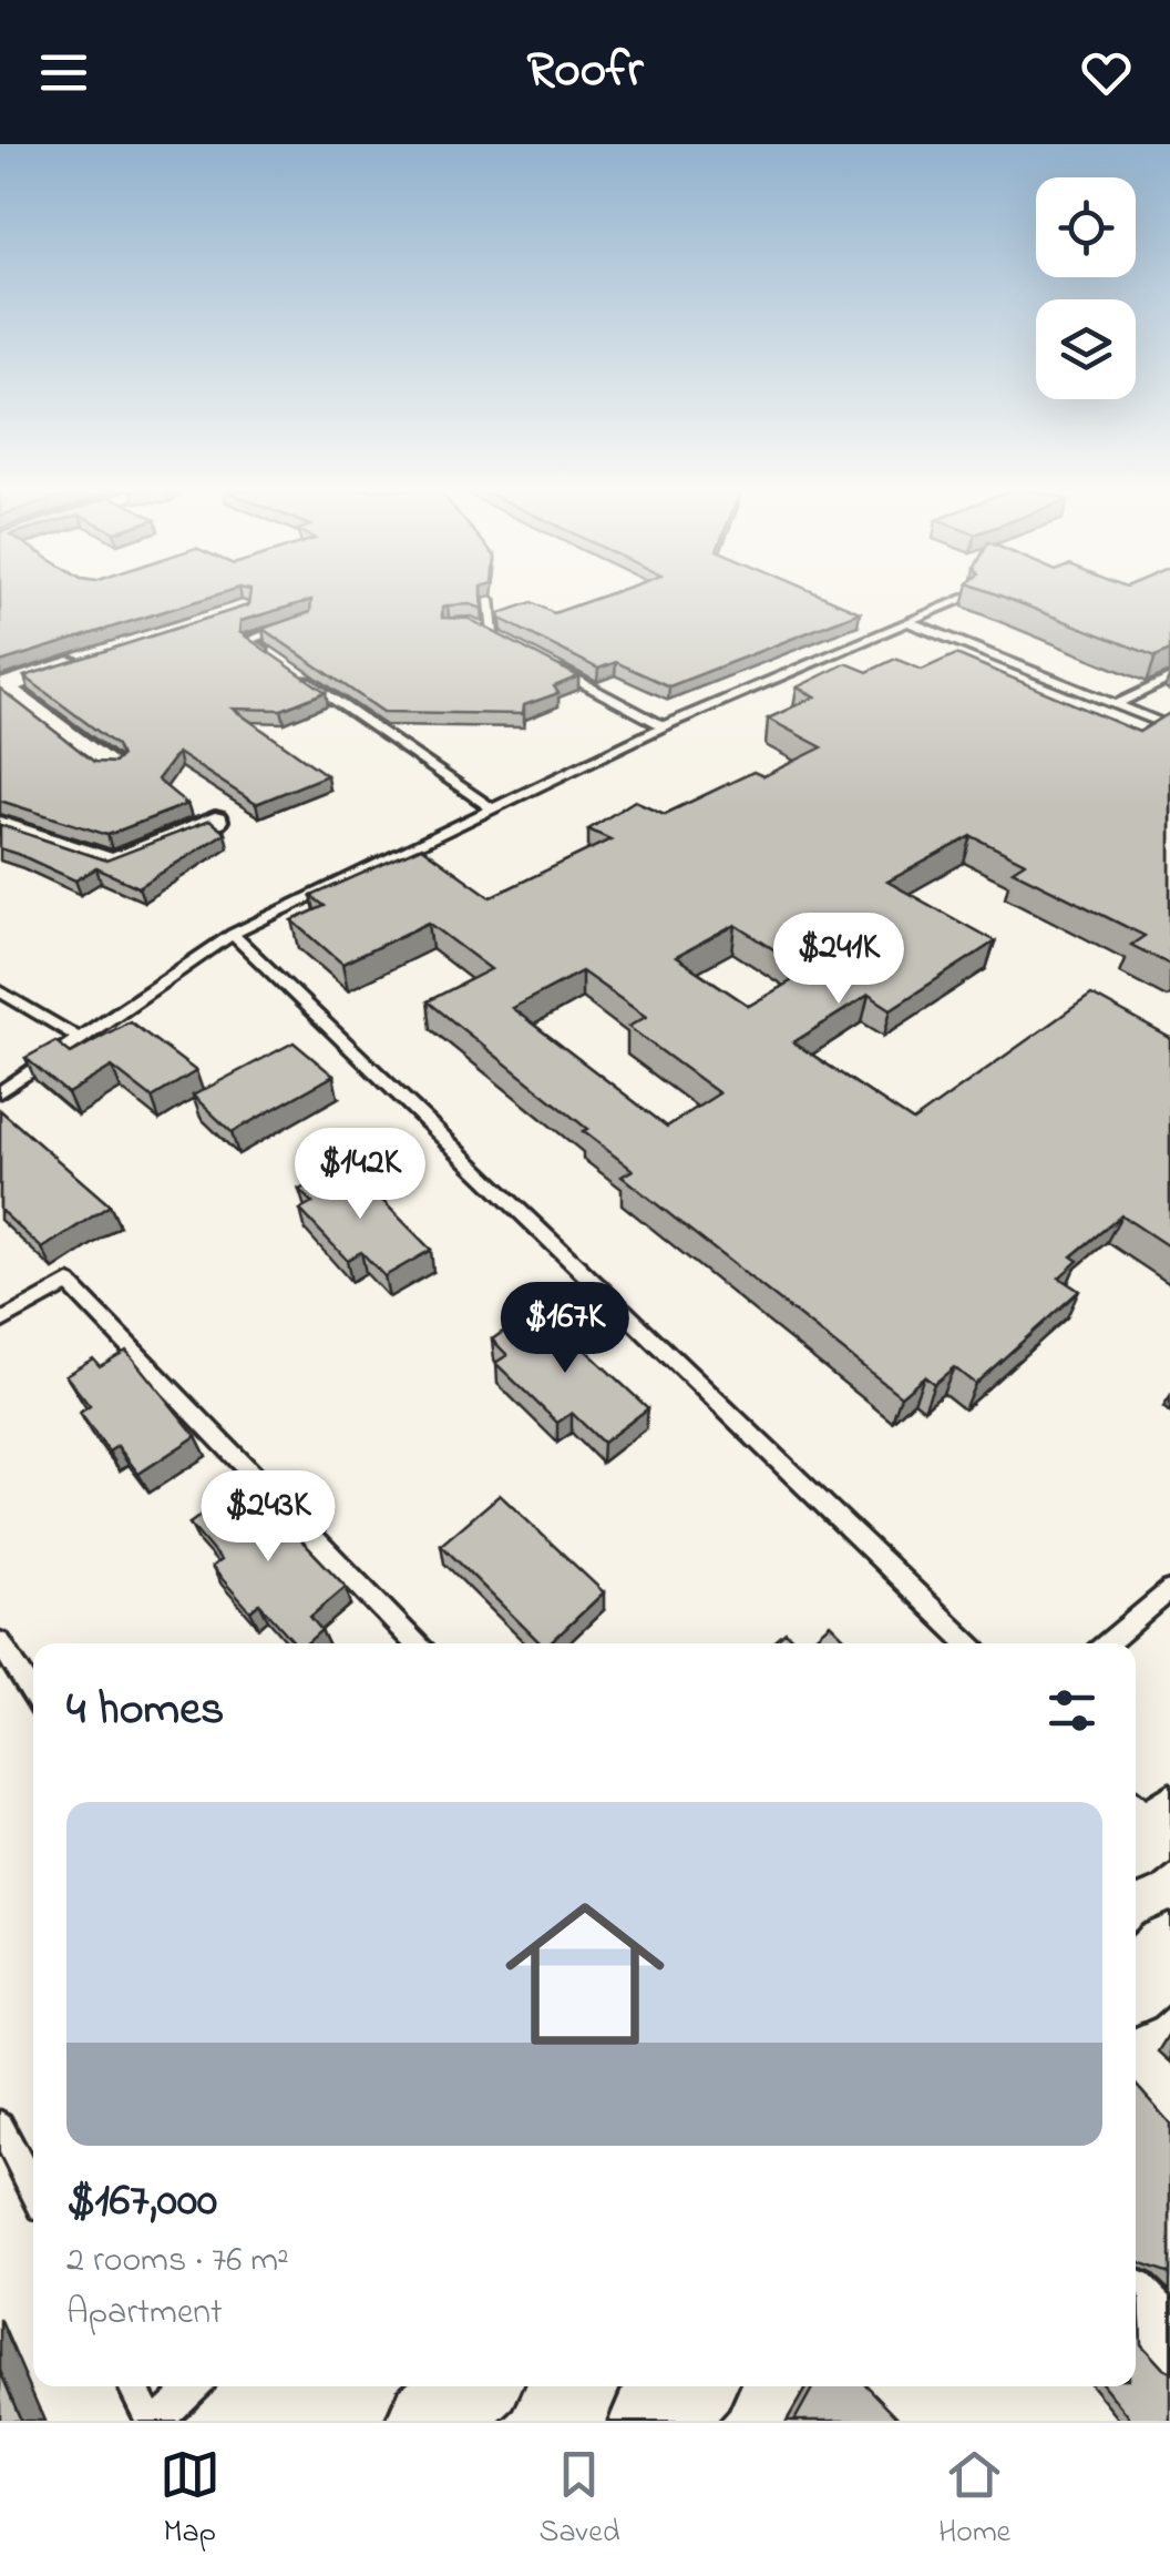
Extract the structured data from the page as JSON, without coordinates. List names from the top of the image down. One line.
{"page":{"header":"Roofr","price":["$241K","$142K","$167K","$243K"],"heading":"4 homes","list":[{"name":"$167,000","note":"2 rooms · 76 m² · Apartment"}],"tabs":["Map","Saved","Home"]}}
